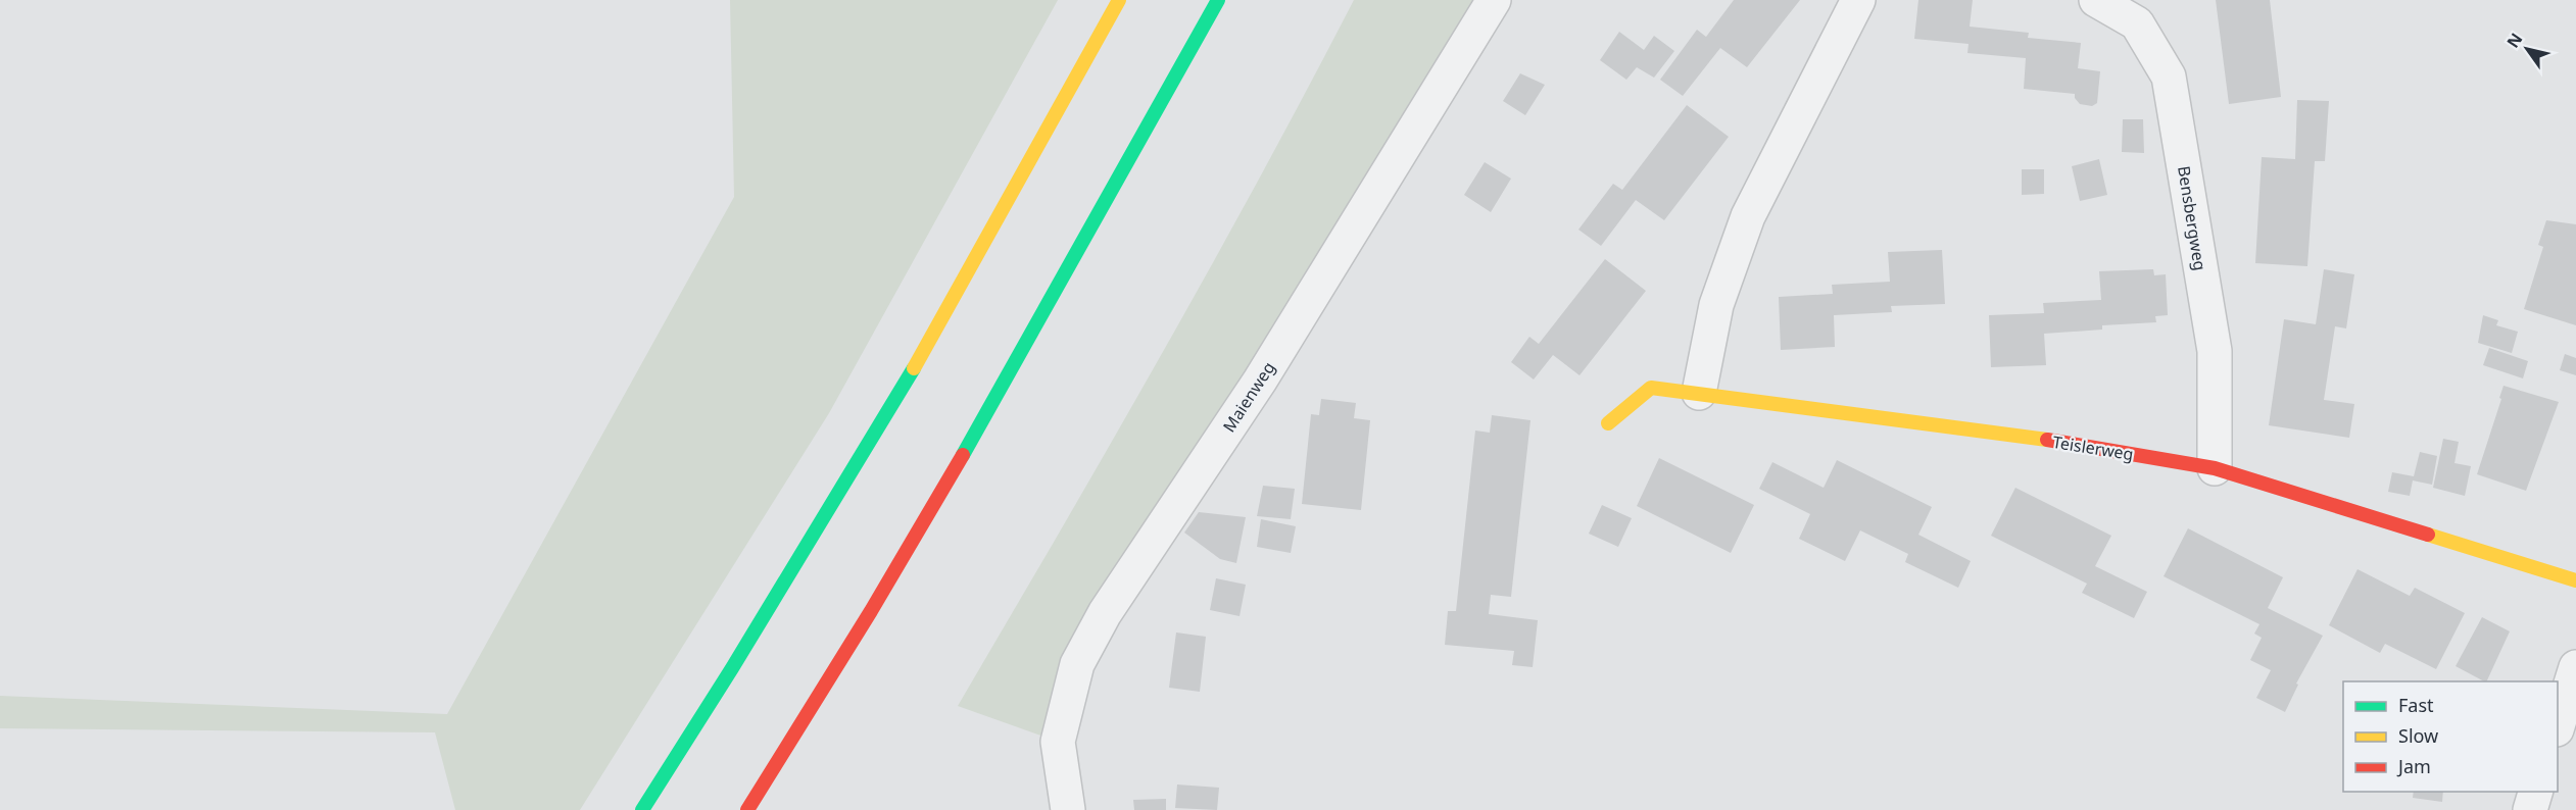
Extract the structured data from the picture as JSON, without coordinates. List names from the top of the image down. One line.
{"streets":{"main road":["Teislerweg"],"street":["Bensbergweg","Maienweg"]},"crossings":[["Bensbergweg","Teislerweg"]],"legend":["Fast","Slow","Jam"],"north":"top left"}
